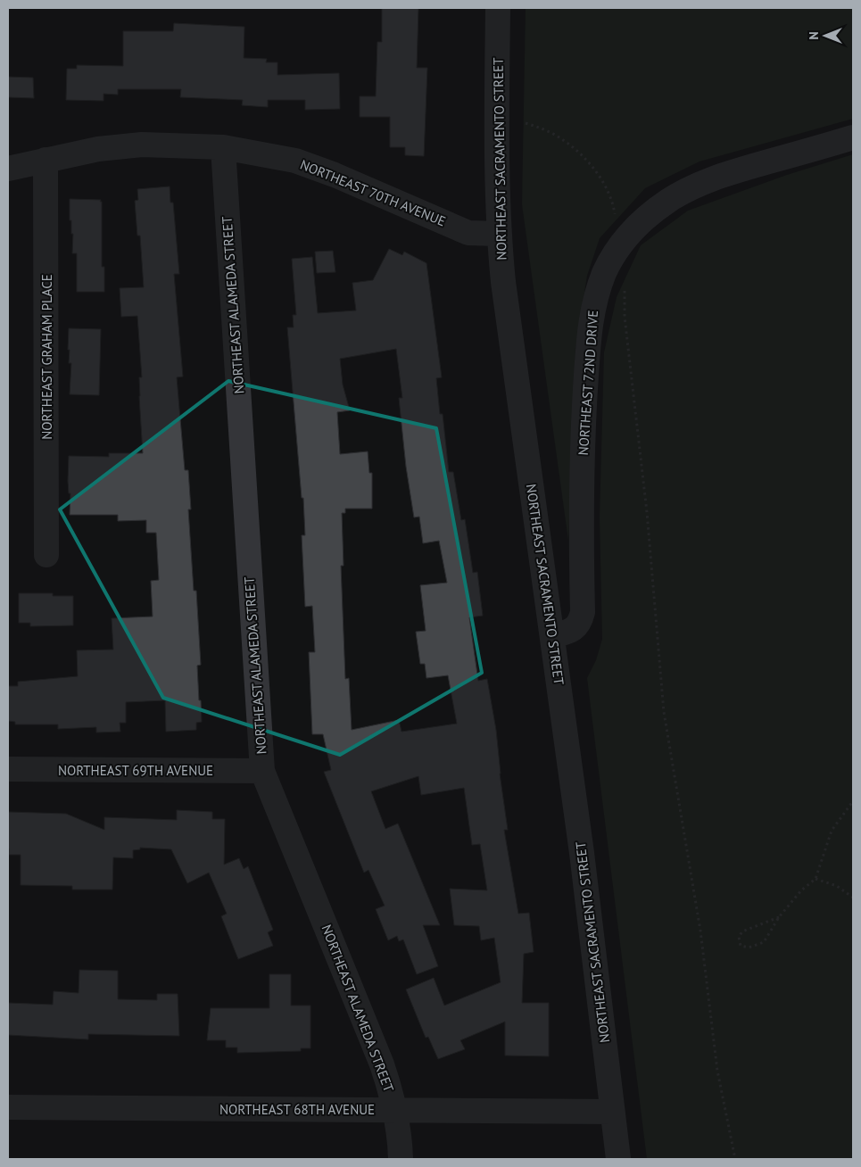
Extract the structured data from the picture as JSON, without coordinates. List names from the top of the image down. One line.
{"streets":{"street":["NORTHEAST SACRAMENTO STREET","NORTHEAST 70TH AVENUE","NORTHEAST ALAMEDA STREET","NORTHEAST GRAHAM PLACE","NORTHEAST 72ND DRIVE","NORTHEAST 69TH AVENUE","NORTHEAST 68TH AVENUE"]},"crossings":[["NORTHEAST SACRAMENTO STREET","NORTHEAST 70TH AVENUE"],["NORTHEAST SACRAMENTO STREET","NORTHEAST 72ND DRIVE"],["NORTHEAST SACRAMENTO STREET","NORTHEAST 68TH AVENUE"],["NORTHEAST 70TH AVENUE","NORTHEAST ALAMEDA STREET"],["NORTHEAST 70TH AVENUE","NORTHEAST GRAHAM PLACE"],["NORTHEAST ALAMEDA STREET","NORTHEAST 69TH AVENUE"],["NORTHEAST ALAMEDA STREET","NORTHEAST 68TH AVENUE"]],"north":"left"}
